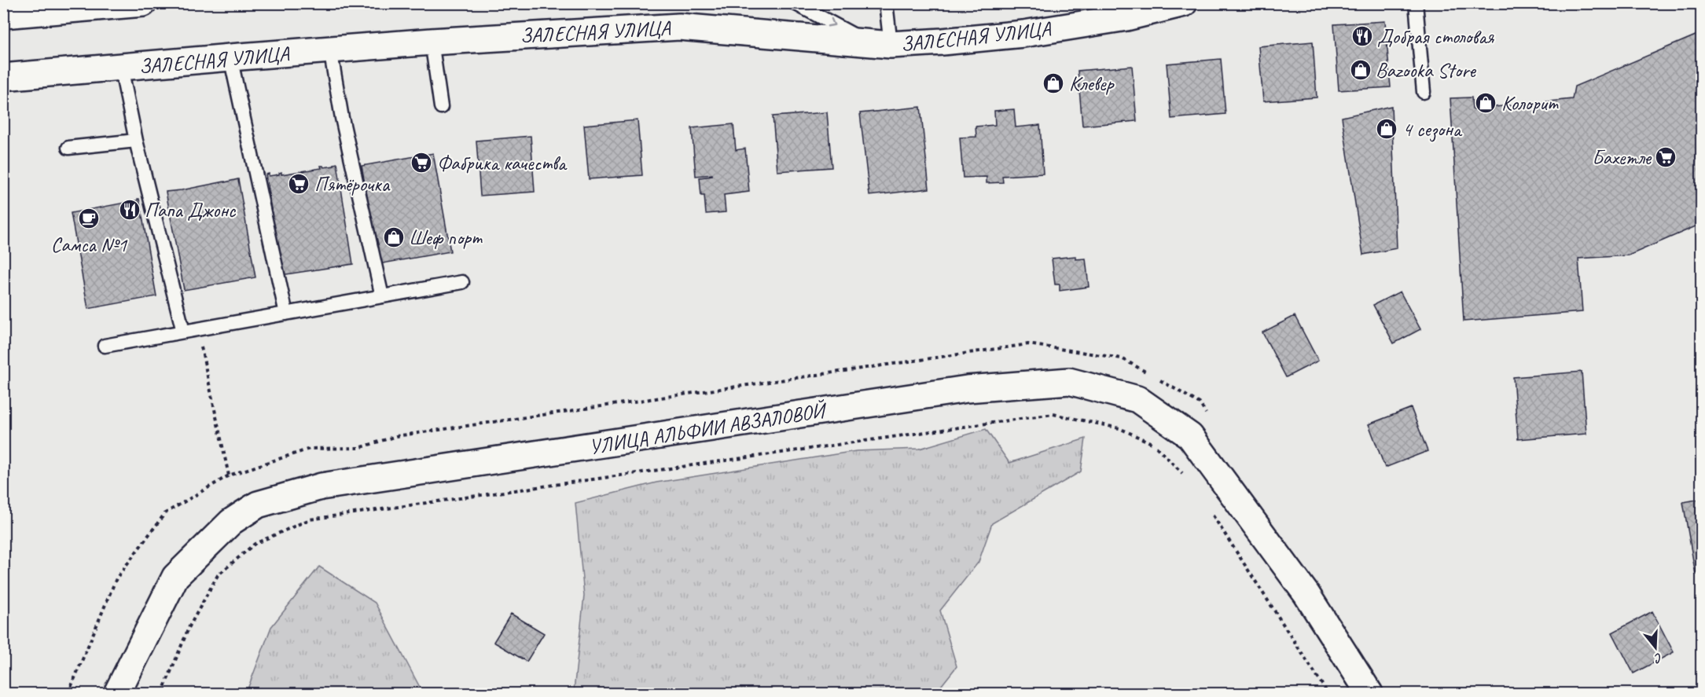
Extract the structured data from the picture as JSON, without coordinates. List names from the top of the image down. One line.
{"streets":{"street":["ЗАЛЕСНАЯ УЛИЦА","УЛИЦА АЛЬФИИ АВЗАЛОВОЙ"]},"places":{"restaurant":["Добрая столовая","Папа Джонс"],"shop":["Bazooka Store","Клевер","Колорит","4 сезона","Шеф порт"],"supermarket":["Бахетле","Фабрика качества","Пятёрочка"],"cafe":["Самса №1"]},"north":"bottom"}
